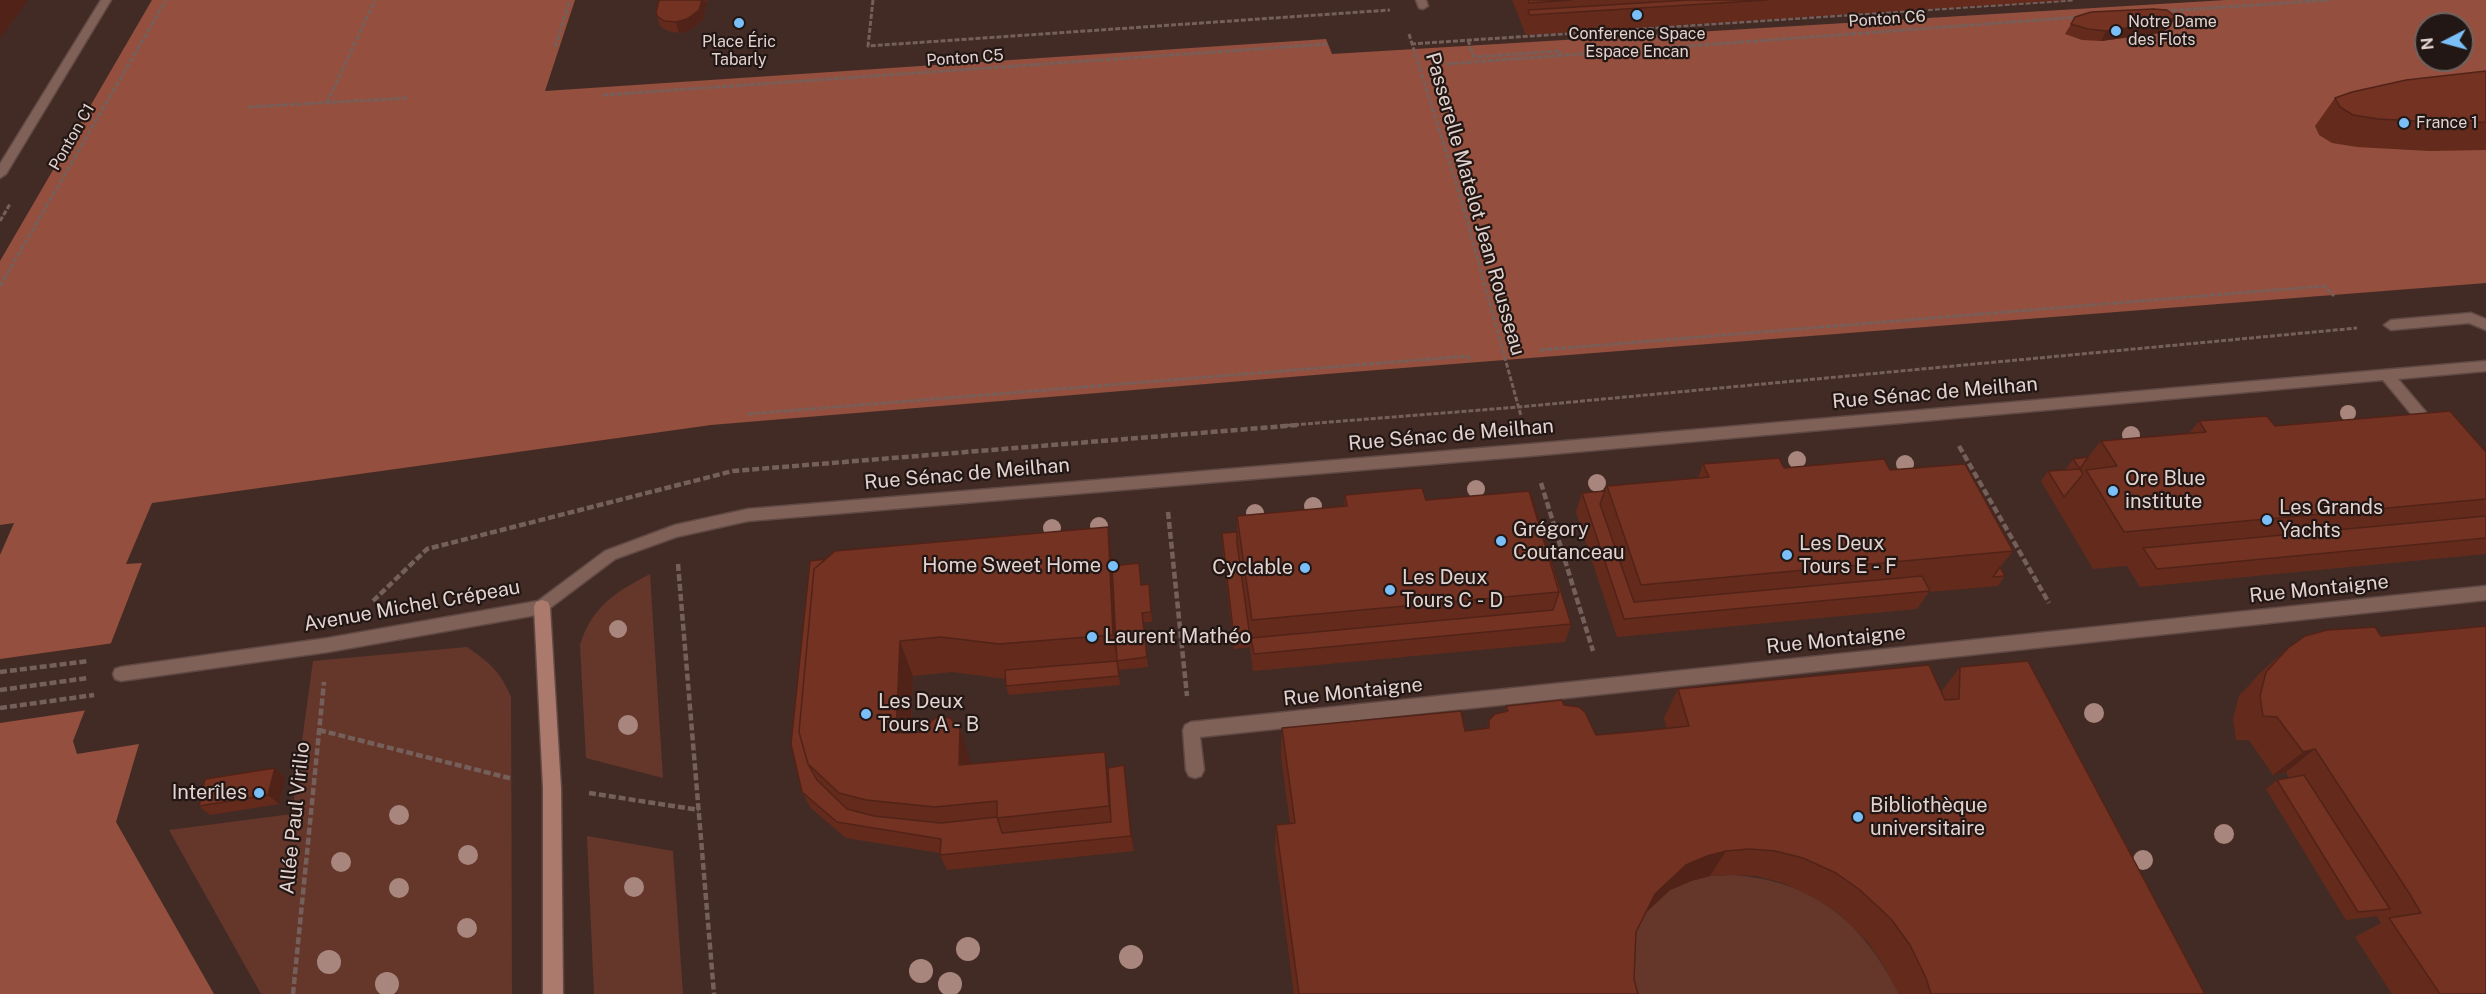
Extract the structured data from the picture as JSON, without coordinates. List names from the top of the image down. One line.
{"streets":{"street":["Rue Sénac de Meilhan","Rue Montaigne","Avenue Michel Crépeau"],"path":["Ponton C6","Ponton C5","Ponton C1","Passerelle Matelot Jean Rousseau","Allée Paul Virilio"]},"crossings":[["Passerelle Matelot Jean Rousseau","Rue Sénac de Meilhan"],["Passerelle Matelot Jean Rousseau","Rue Montaigne"],["Rue Sénac de Meilhan","Avenue Michel Crépeau"],["Avenue Michel Crépeau","Allée Paul Virilio"]],"places":["Conference Space Espace Encan","Place Éric Tabarly","Notre Dame des Flots","France 1","Ore Blue institute","Les Grands Yachts","Grégory Coutanceau","Les Deux Tours E - F","Home Sweet Home","Cyclable","Les Deux Tours C - D","Laurent Mathéo","Les Deux Tours A - B","Interîles","Bibliothèque universitaire"],"north":"left"}
